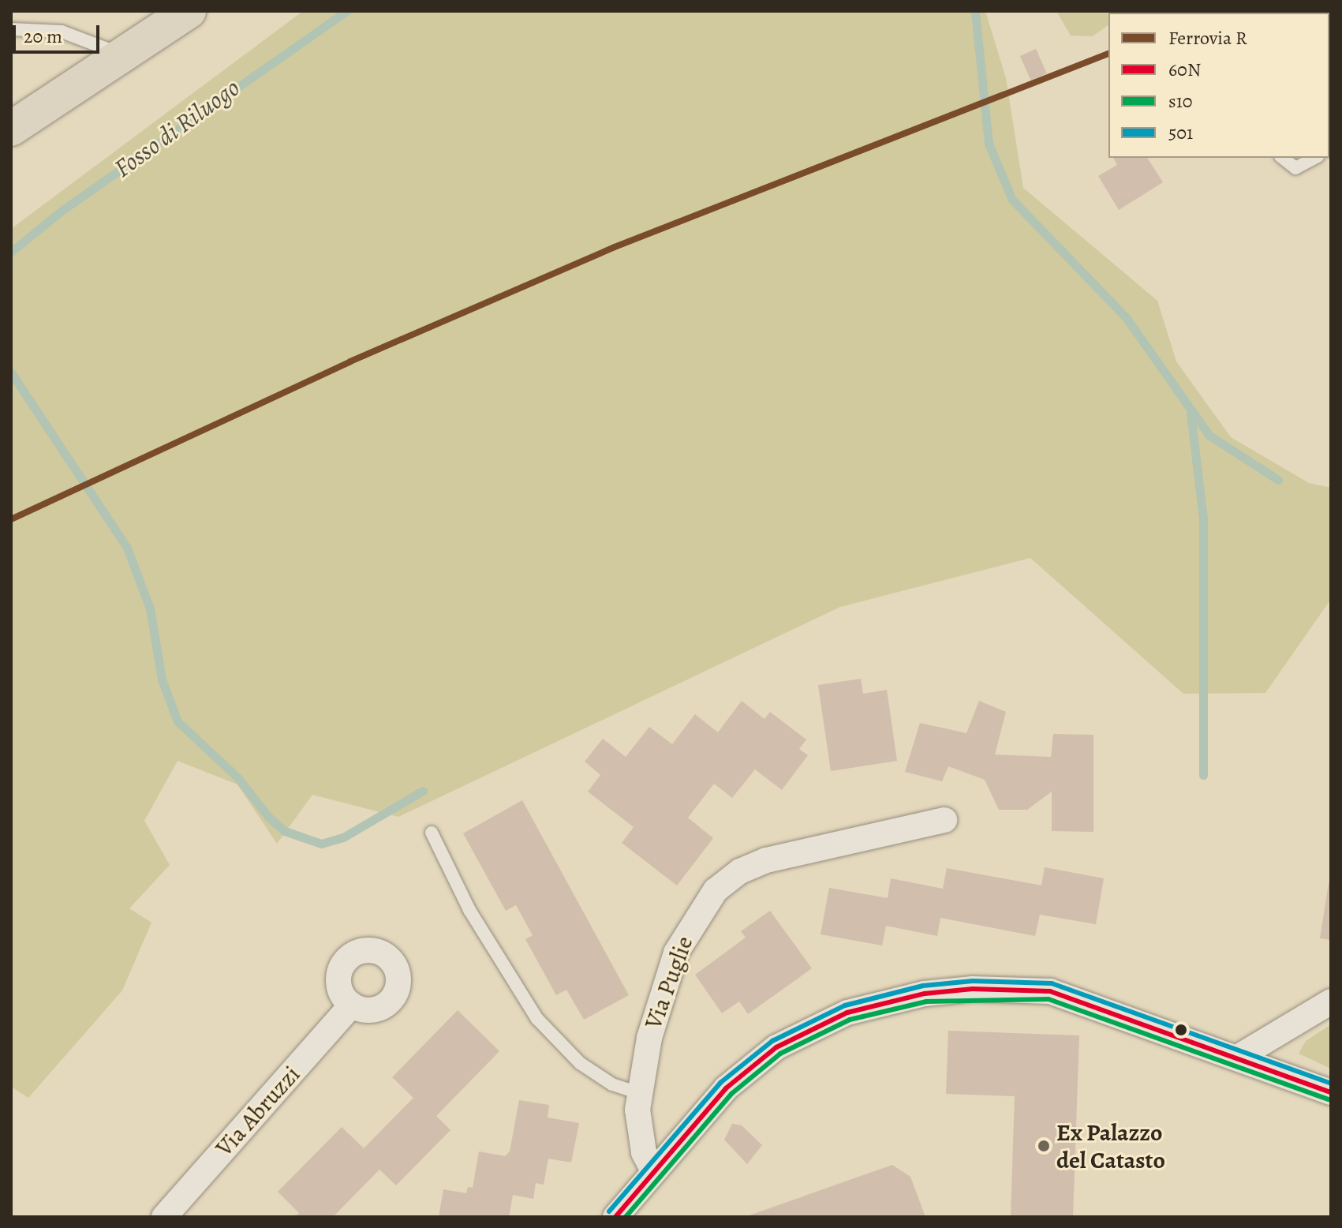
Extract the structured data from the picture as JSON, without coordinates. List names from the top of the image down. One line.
{"streets":{"street":["Via Puglie","Via Abruzzi"]},"water":["Fosso di Riluogo"],"places":["Ex Palazzo del Catasto"],"lines":["rail line R","transit line 501","transit line 60N","transit line s10"],"legend":["Ferrovia R","60N","s10","501"],"scale_bar":"20 m"}
